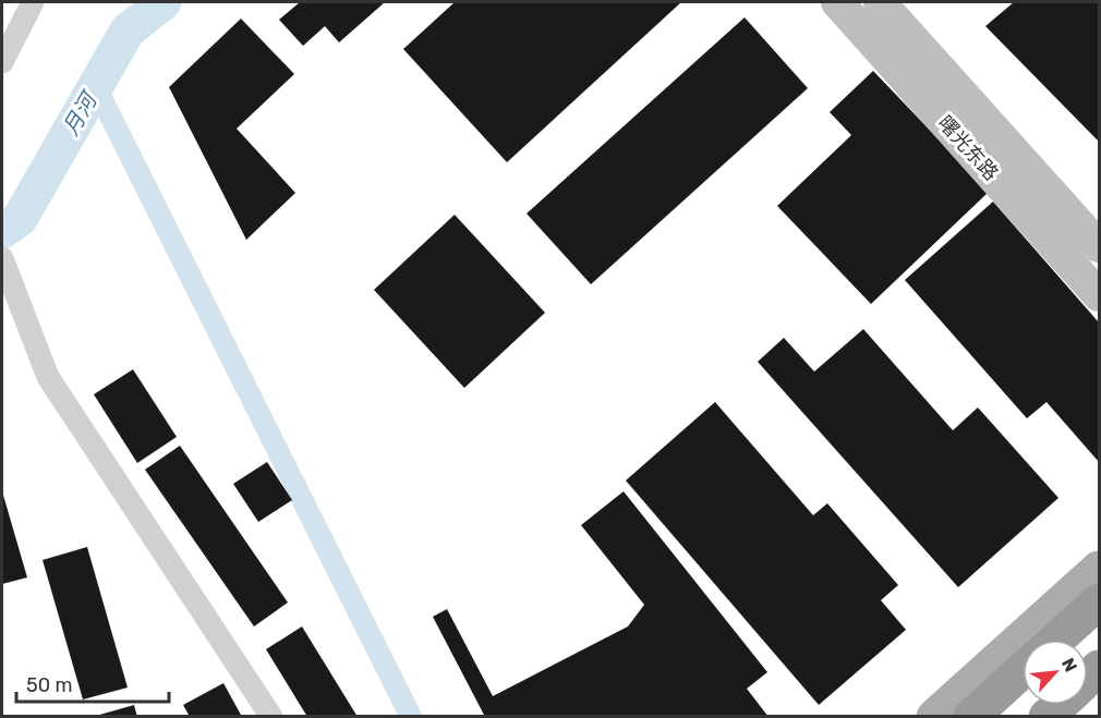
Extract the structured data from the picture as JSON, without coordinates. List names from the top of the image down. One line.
{"streets":{"main road":["曙光东路"]},"water":["月河"],"scale_bar":"50 m","north":"top right"}
